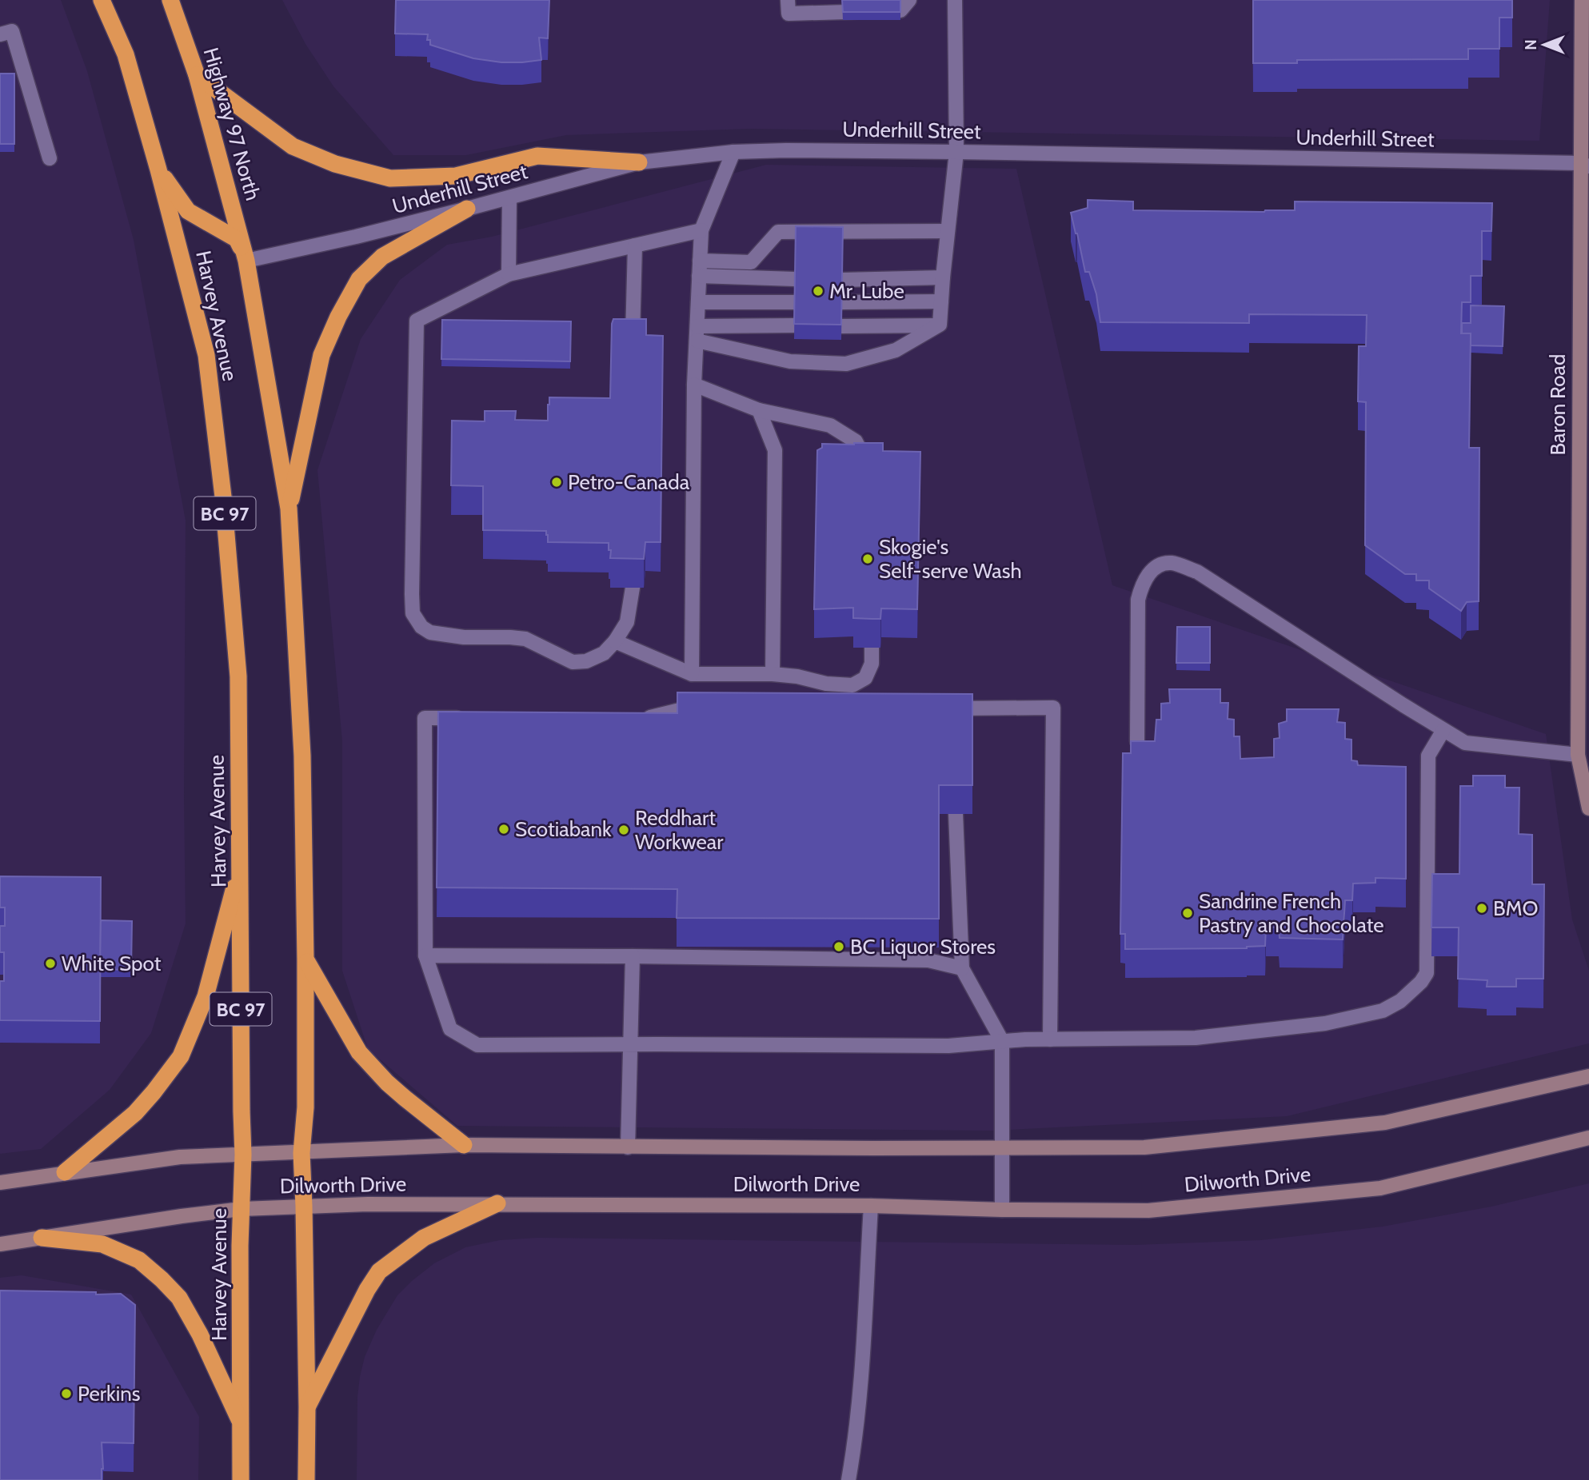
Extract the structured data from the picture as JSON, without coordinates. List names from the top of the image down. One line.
{"streets":{"highway":["Highway 97 North","Harvey Avenue","BC 97"],"main road":["Baron Road","Dilworth Drive"],"street":["Underhill Street"]},"crossings":[["Highway 97 North","Underhill Street"],["Highway 97 North","Harvey Avenue"],["Underhill Street","Harvey Avenue"],["Underhill Street","Baron Road"],["Harvey Avenue","BC 97"],["Harvey Avenue","Dilworth Drive"]],"places":["Mr. Lube","Petro-Canada","Skogie's Self-serve Wash","Scotiabank","Reddhart Workwear","BMO","Sandrine French Pastry and Chocolate","BC Liquor Stores","White Spot","Perkins"],"north":"left"}
